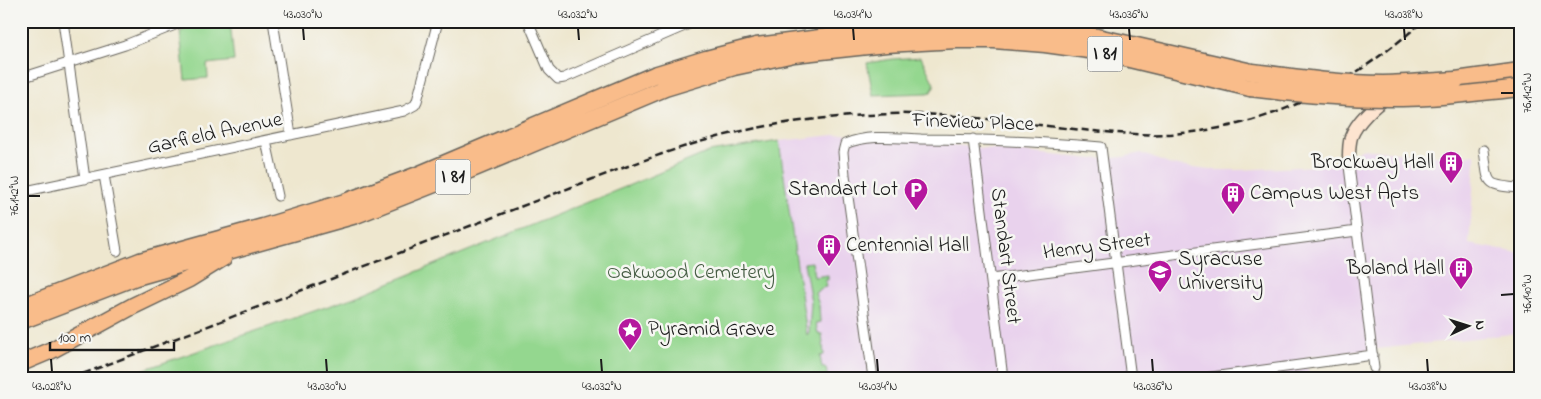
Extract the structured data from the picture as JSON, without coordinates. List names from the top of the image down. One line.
{"streets":{"highway":["I 81"],"street":["Fineview Place","Garfield Avenue","Henry Street","Standart Street"]},"crossings":[["Fineview Place","Henry Street"],["Fineview Place","Standart Street"],["Henry Street","Standart Street"]],"parks":["Oakwood Cemetery"],"places":{"building":["Brockway Hall","Campus West Apts","Centennial Hall","Boland Hall"],"parking":["Standart Lot"],"school or university":["Syracuse University"],"place":["Pyramid Grave"]},"scale_bar":"100 m","north":"right","coordinates":["43.030°N","43.032°N","43.034°N","43.036°N","43.038°N","76.142°W","76.140°W","43.028°N"]}
